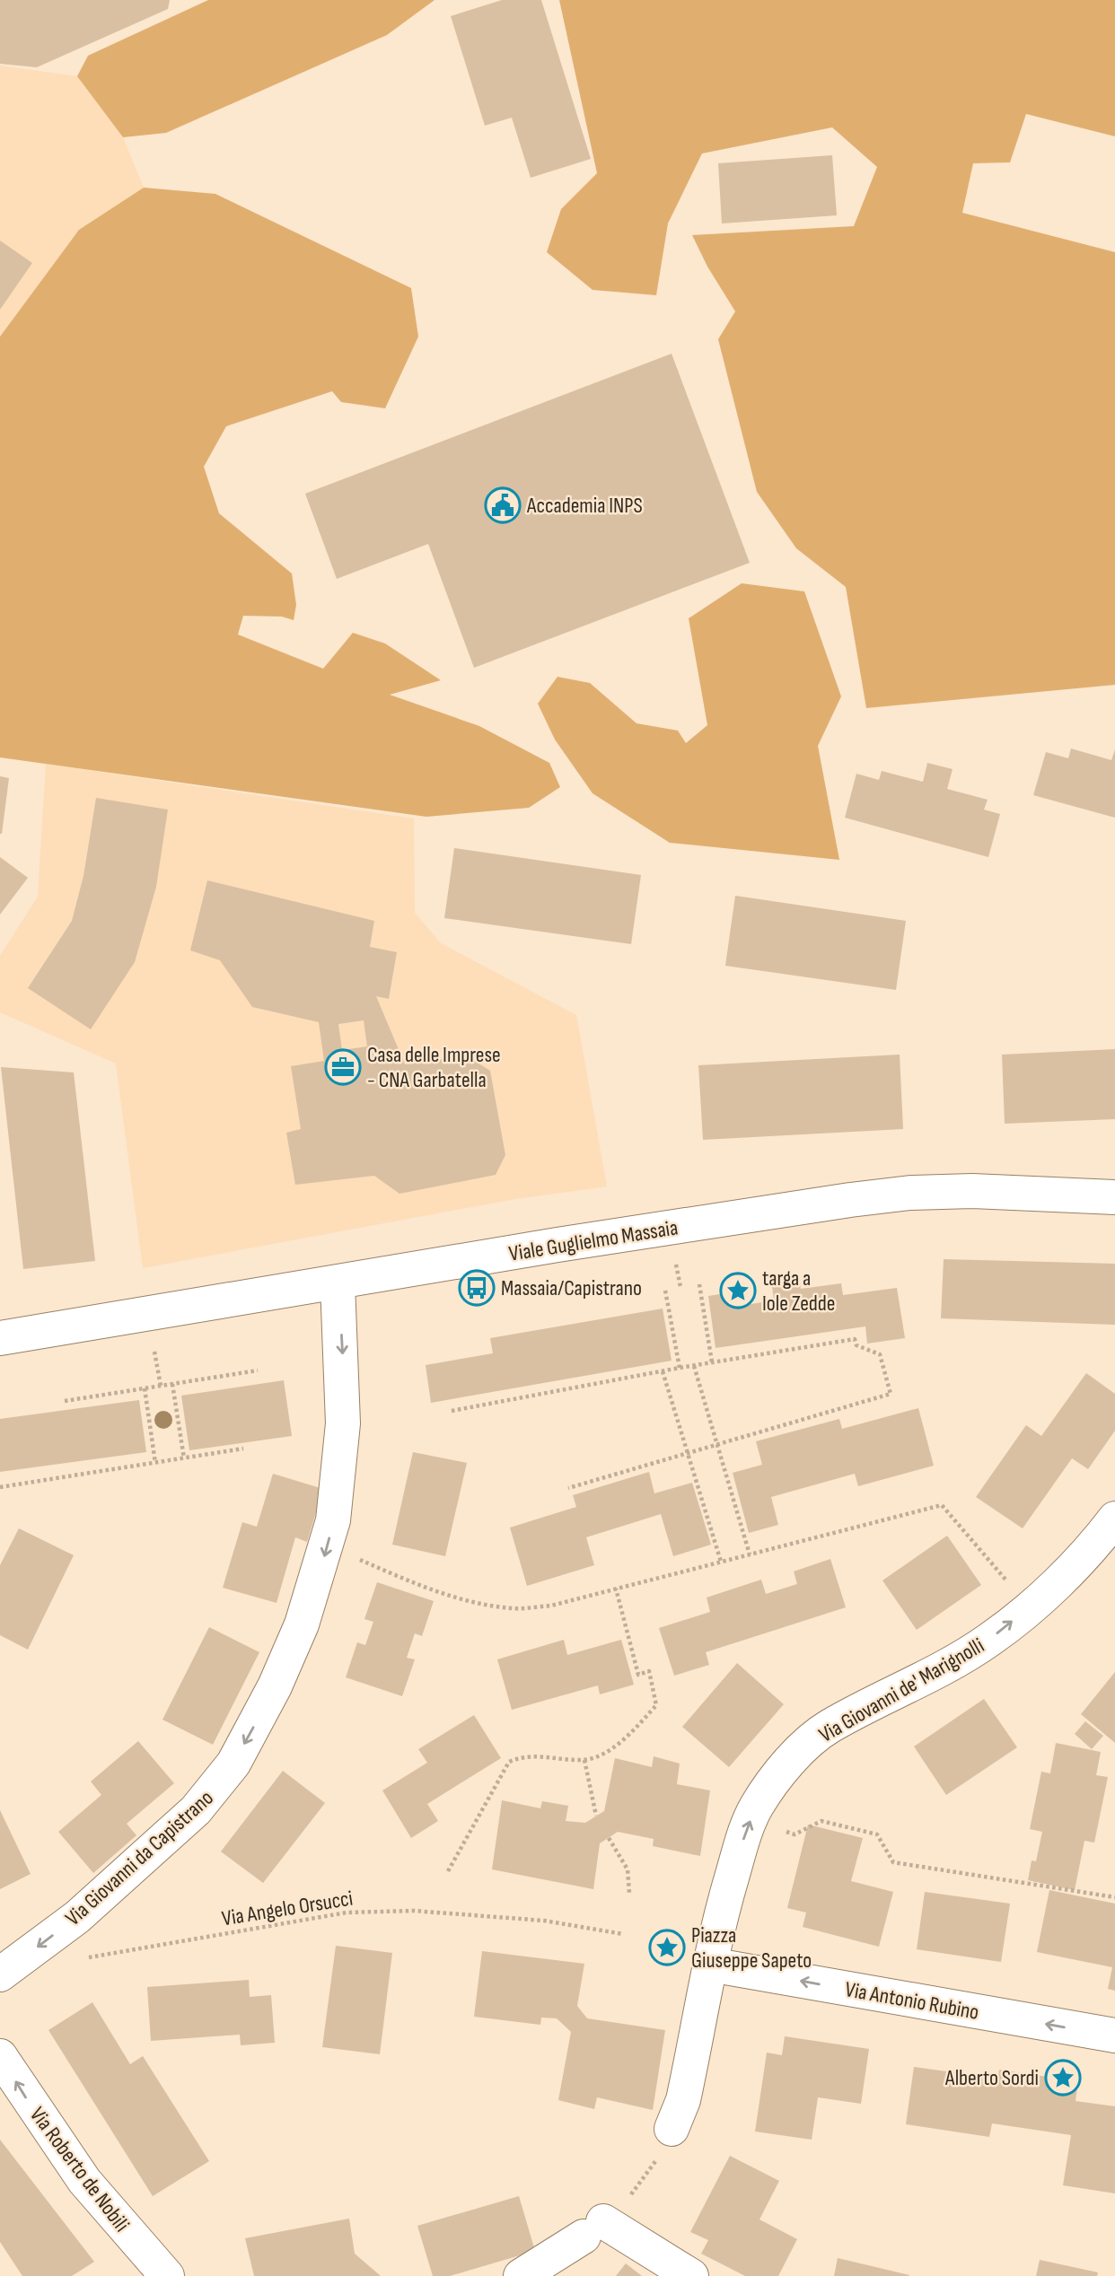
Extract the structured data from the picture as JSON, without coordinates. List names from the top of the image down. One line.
{"streets":{"street":["Viale Guglielmo Massaia","Via Giovanni de' Marignolli","Via Giovanni da Capistrano","Via Antonio Rubino","Via Roberto de Nobili"],"path":["Via Angelo Orsucci"]},"crossings":[["Viale Guglielmo Massaia","Via Giovanni da Capistrano"],["Via Giovanni de' Marignolli","Via Antonio Rubino"]],"one_way":["Via Giovanni de' Marignolli","Via Giovanni da Capistrano","Via Antonio Rubino","Via Roberto de Nobili"],"places":{"public building":["Accademia INPS"],"office":["Casa delle Imprese - CNA Garbatella"],"bus stop":["Massaia/Capistrano"],"place":["targa a Iole Zedde","Piazza Giuseppe Sapeto","Alberto Sordi"]}}
